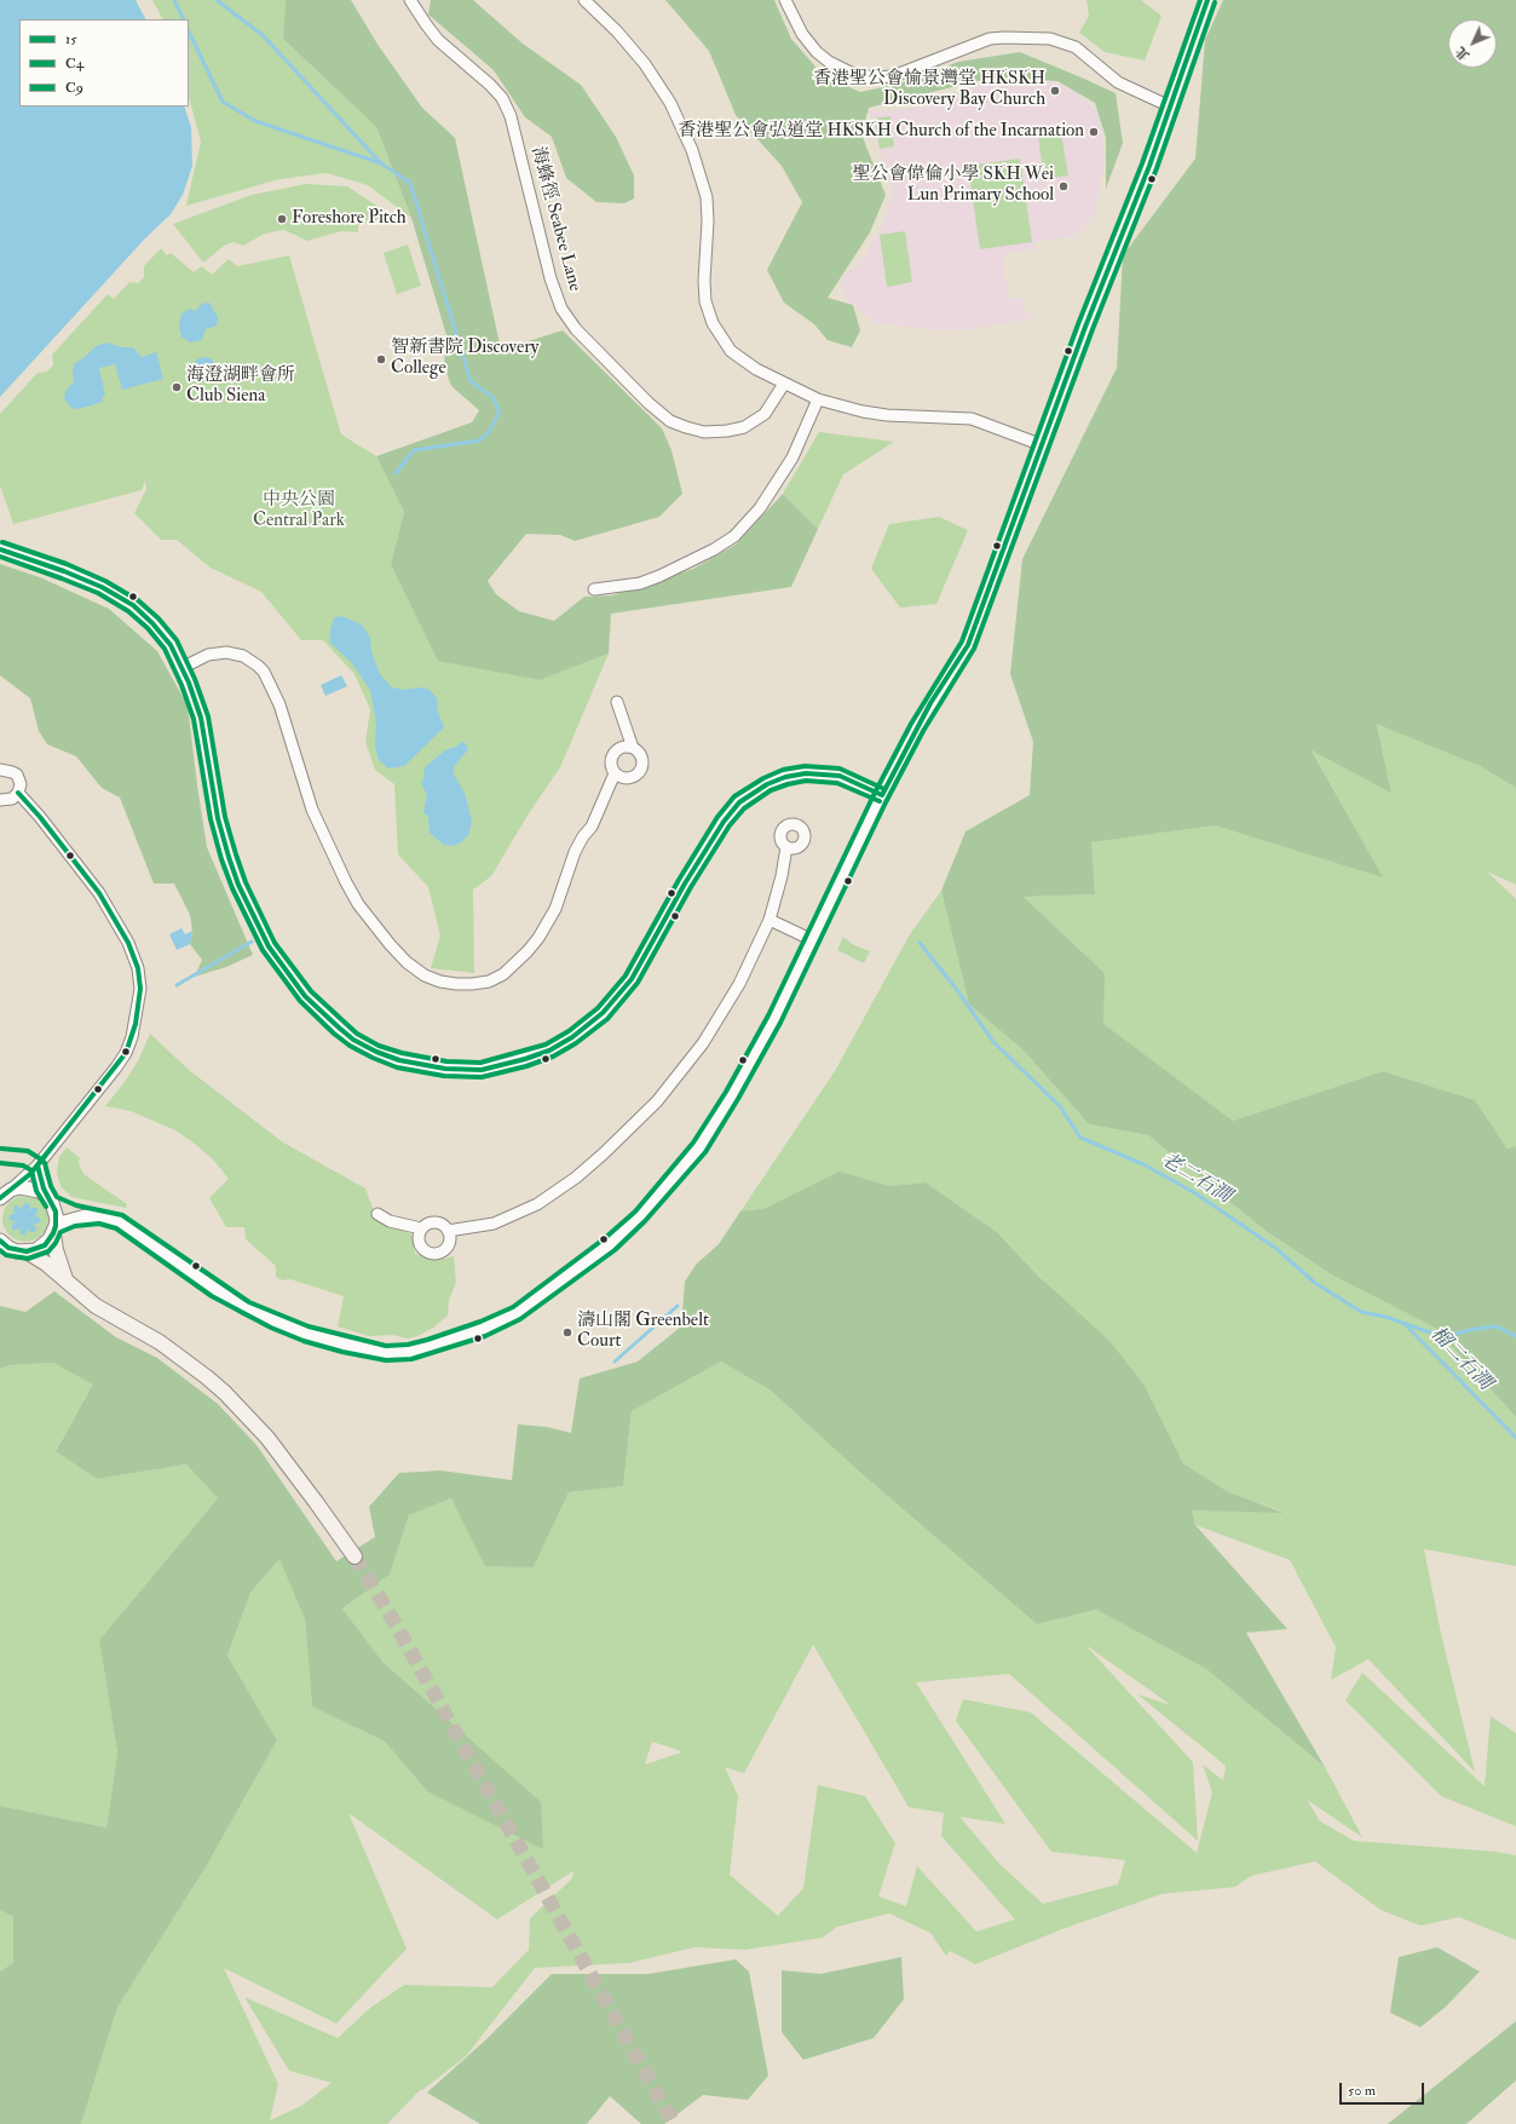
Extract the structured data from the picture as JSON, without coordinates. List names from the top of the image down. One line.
{"streets":{"street":["海蜂徑 Seabee Lane"]},"water":["老二石澗","榴二石澗"],"parks":["中央公園 Central Park"],"places":["香港聖公會愉景灣堂 HKSKH Discovery Bay Church","香港聖公會弘道堂 HKSKH Church of the Incarnation","聖公會偉倫小學 SKH Wei Lun Primary School","Foreshore Pitch","智新書院 Discovery College","海澄湖畔會所 Club Siena","濤山閣 Greenbelt Court"],"lines":["transit line 15","transit line C9","transit line C4"],"legend":["15","C4","C9"],"scale_bar":"50 m","north":"bottom left"}
